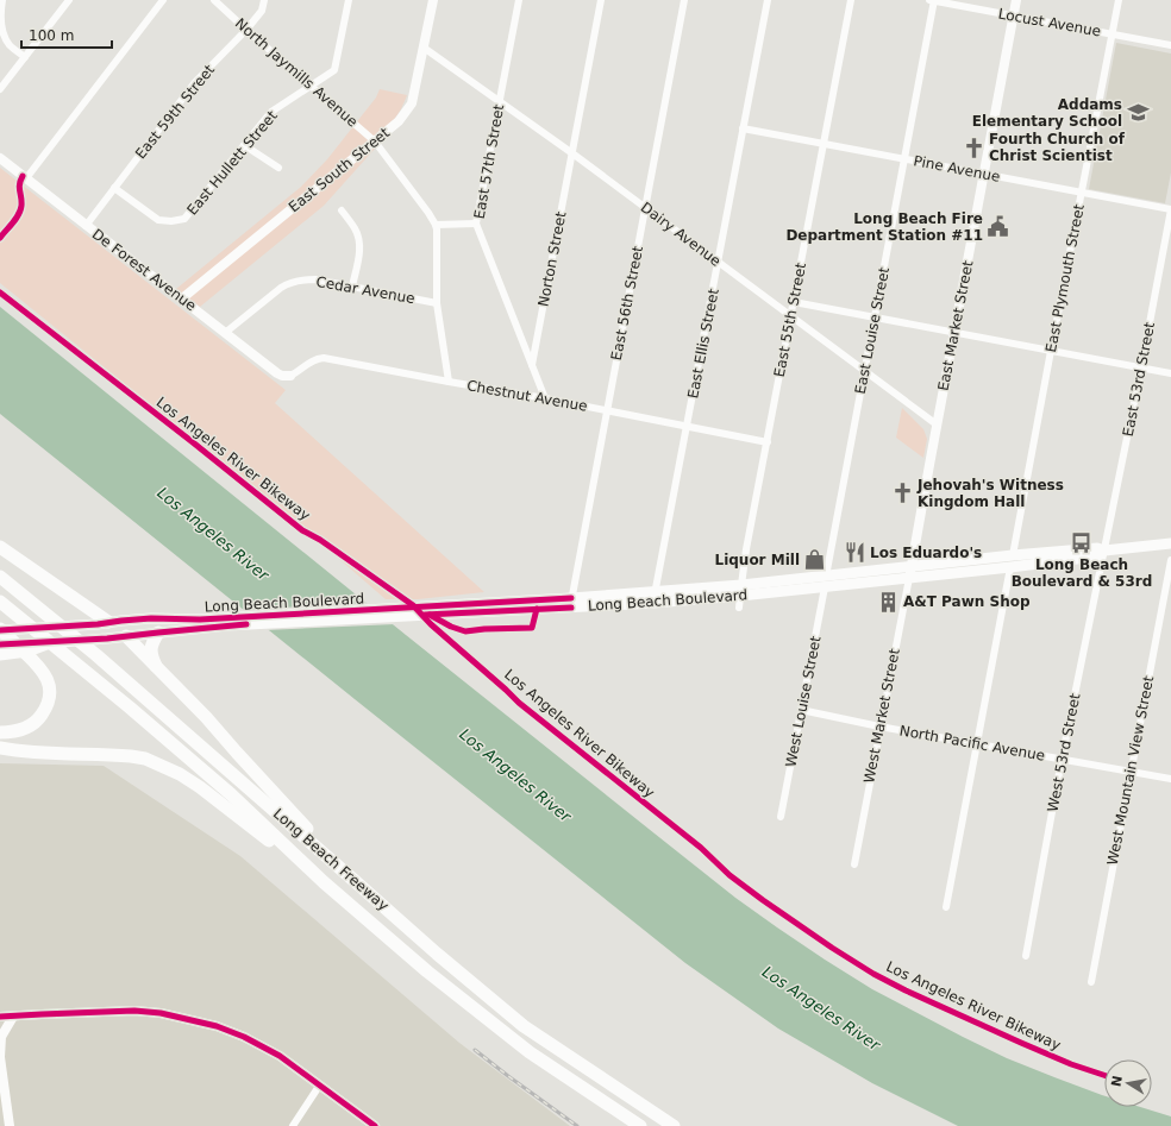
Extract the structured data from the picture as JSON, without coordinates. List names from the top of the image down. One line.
{"streets":{"highway":["Long Beach Freeway"],"main road":["Long Beach Boulevard"],"street":["Locust Avenue","North Jaymills Avenue","East 59th Street","East 57th Street","East Hullett Street","Pine Avenue","East South Street","Dairy Avenue","Norton Street","De Forest Avenue","East Plymouth Street","Cedar Avenue","East 56th Street","East 55th Street","East Market Street","East Louise Street","East Ellis Street","East 53rd Street","Chestnut Avenue","West Louise Street","West Market Street","North Pacific Avenue","West 53rd Street","West Mountain View Street"],"cycle path":["Los Angeles River Bikeway"]},"crossings":[["Locust Avenue","East Plymouth Street"],["Locust Avenue","East Market Street"],["Locust Avenue","East Louise Street"],["North Jaymills Avenue","East 59th Street"],["North Jaymills Avenue","East Hullett Street"],["North Jaymills Avenue","East South Street"],["East 59th Street","East Hullett Street"],["East 59th Street","De Forest Avenue"],["East 57th Street","Dairy Avenue"],["East 57th Street","Norton Street"],["East 57th Street","Chestnut Avenue"],["Pine Avenue","East Plymouth Street"],["Pine Avenue","East 55th Street"],["Pine Avenue","East Market Street"],["Pine Avenue","East Louise Street"],["Pine Avenue","East Ellis Street"],["Pine Avenue","East 53rd Street"],["East South Street","Dairy Avenue"],["East South Street","De Forest Avenue"],["Dairy Avenue","Norton Street"],["Dairy Avenue","East 56th Street"],["Dairy Avenue","East 55th Street"],["Dairy Avenue","East Market Street"],["Dairy Avenue","East Louise Street"],["Dairy Avenue","East Ellis Street"],["De Forest Avenue","Cedar Avenue"],["De Forest Avenue","Chestnut Avenue"],["East Plymouth Street","Long Beach Boulevard"],["East 56th Street","Chestnut Avenue"],["East 56th Street","Long Beach Boulevard"],["East 55th Street","Chestnut Avenue"],["East 55th Street","Long Beach Boulevard"],["East Market Street","Long Beach Boulevard"],["East Market Street","West Market Street"],["East Louise Street","Long Beach Boulevard"],["East Louise Street","West Louise Street"],["East Ellis Street","Chestnut Avenue"],["East Ellis Street","Long Beach Boulevard"],["East 53rd Street","Long Beach Boulevard"],["East 53rd Street","West 53rd Street"],["Long Beach Boulevard","West Louise Street"],["Long Beach Boulevard","West Market Street"],["Long Beach Boulevard","West 53rd Street"],["West Louise Street","North Pacific Avenue"],["West Market Street","North Pacific Avenue"],["North Pacific Avenue","West 53rd Street"],["North Pacific Avenue","West Mountain View Street"]],"water":["Los Angeles River"],"places":{"school or university":["Addams Elementary School"],"church":["Fourth Church of Christ Scientist","Jehovah's Witness Kingdom Hall"],"public building":["Long Beach Fire Department Station #11"],"bus stop":["Long Beach Boulevard & 53rd"],"restaurant":["Los Eduardo's"],"shop":["Liquor Mill"],"building":["A&T Pawn Shop"]},"scale_bar":"100 m","north":"left"}
